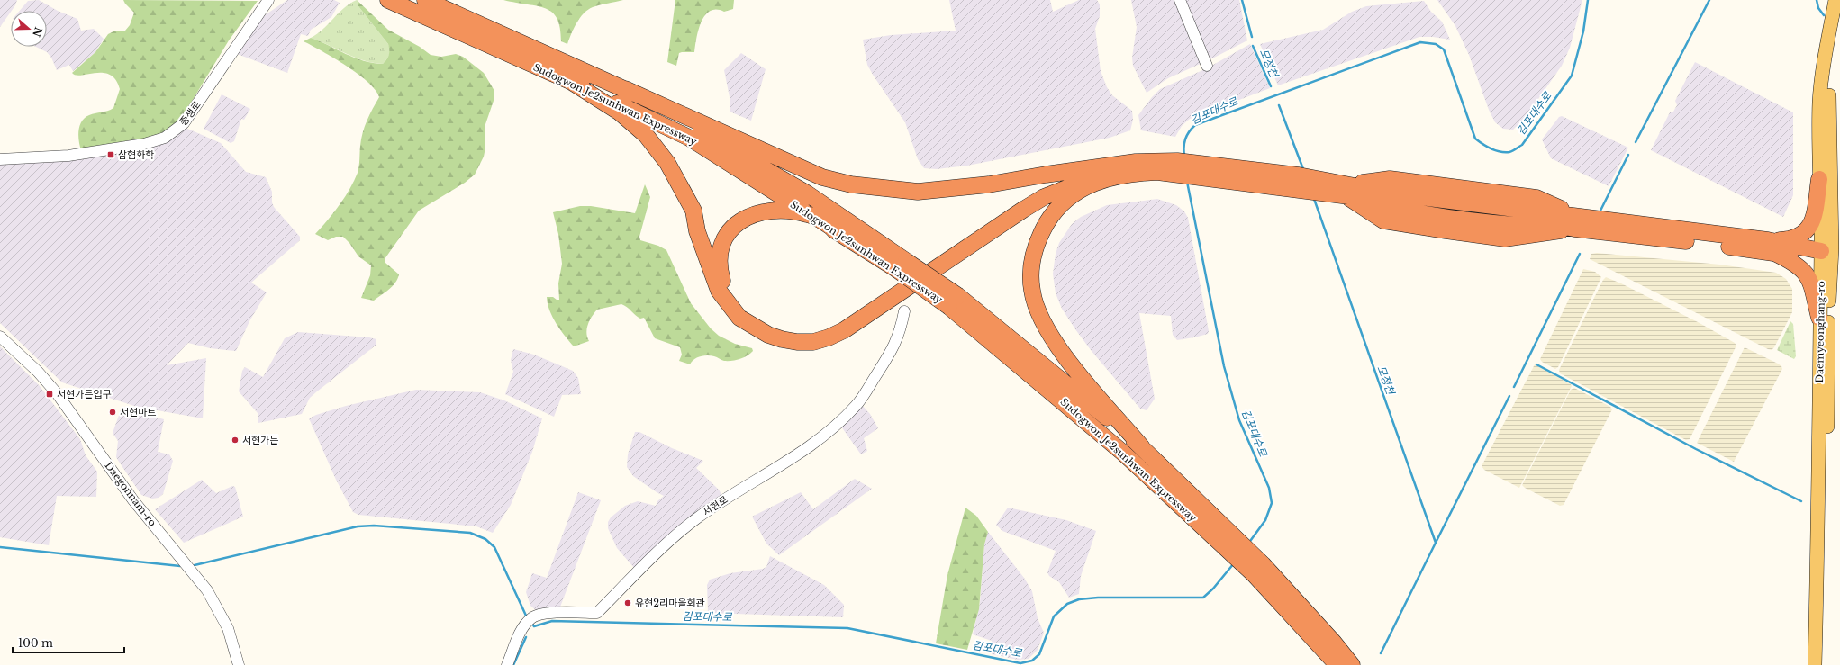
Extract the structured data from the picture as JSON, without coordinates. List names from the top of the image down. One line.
{"streets":{"highway":["Sudogwon Je2sunhwan Expressway"],"main road":["Daemyeonghang-ro"],"street":["종생로","Daegonnam-ro","서현로"]},"water":["모정천","김포대수로"],"places":{"transit":["삼협화학","서현가든입구"],"other":["서현마트","서현가든","유현2리마을회관"]},"scale_bar":"100 m","north":"right"}
